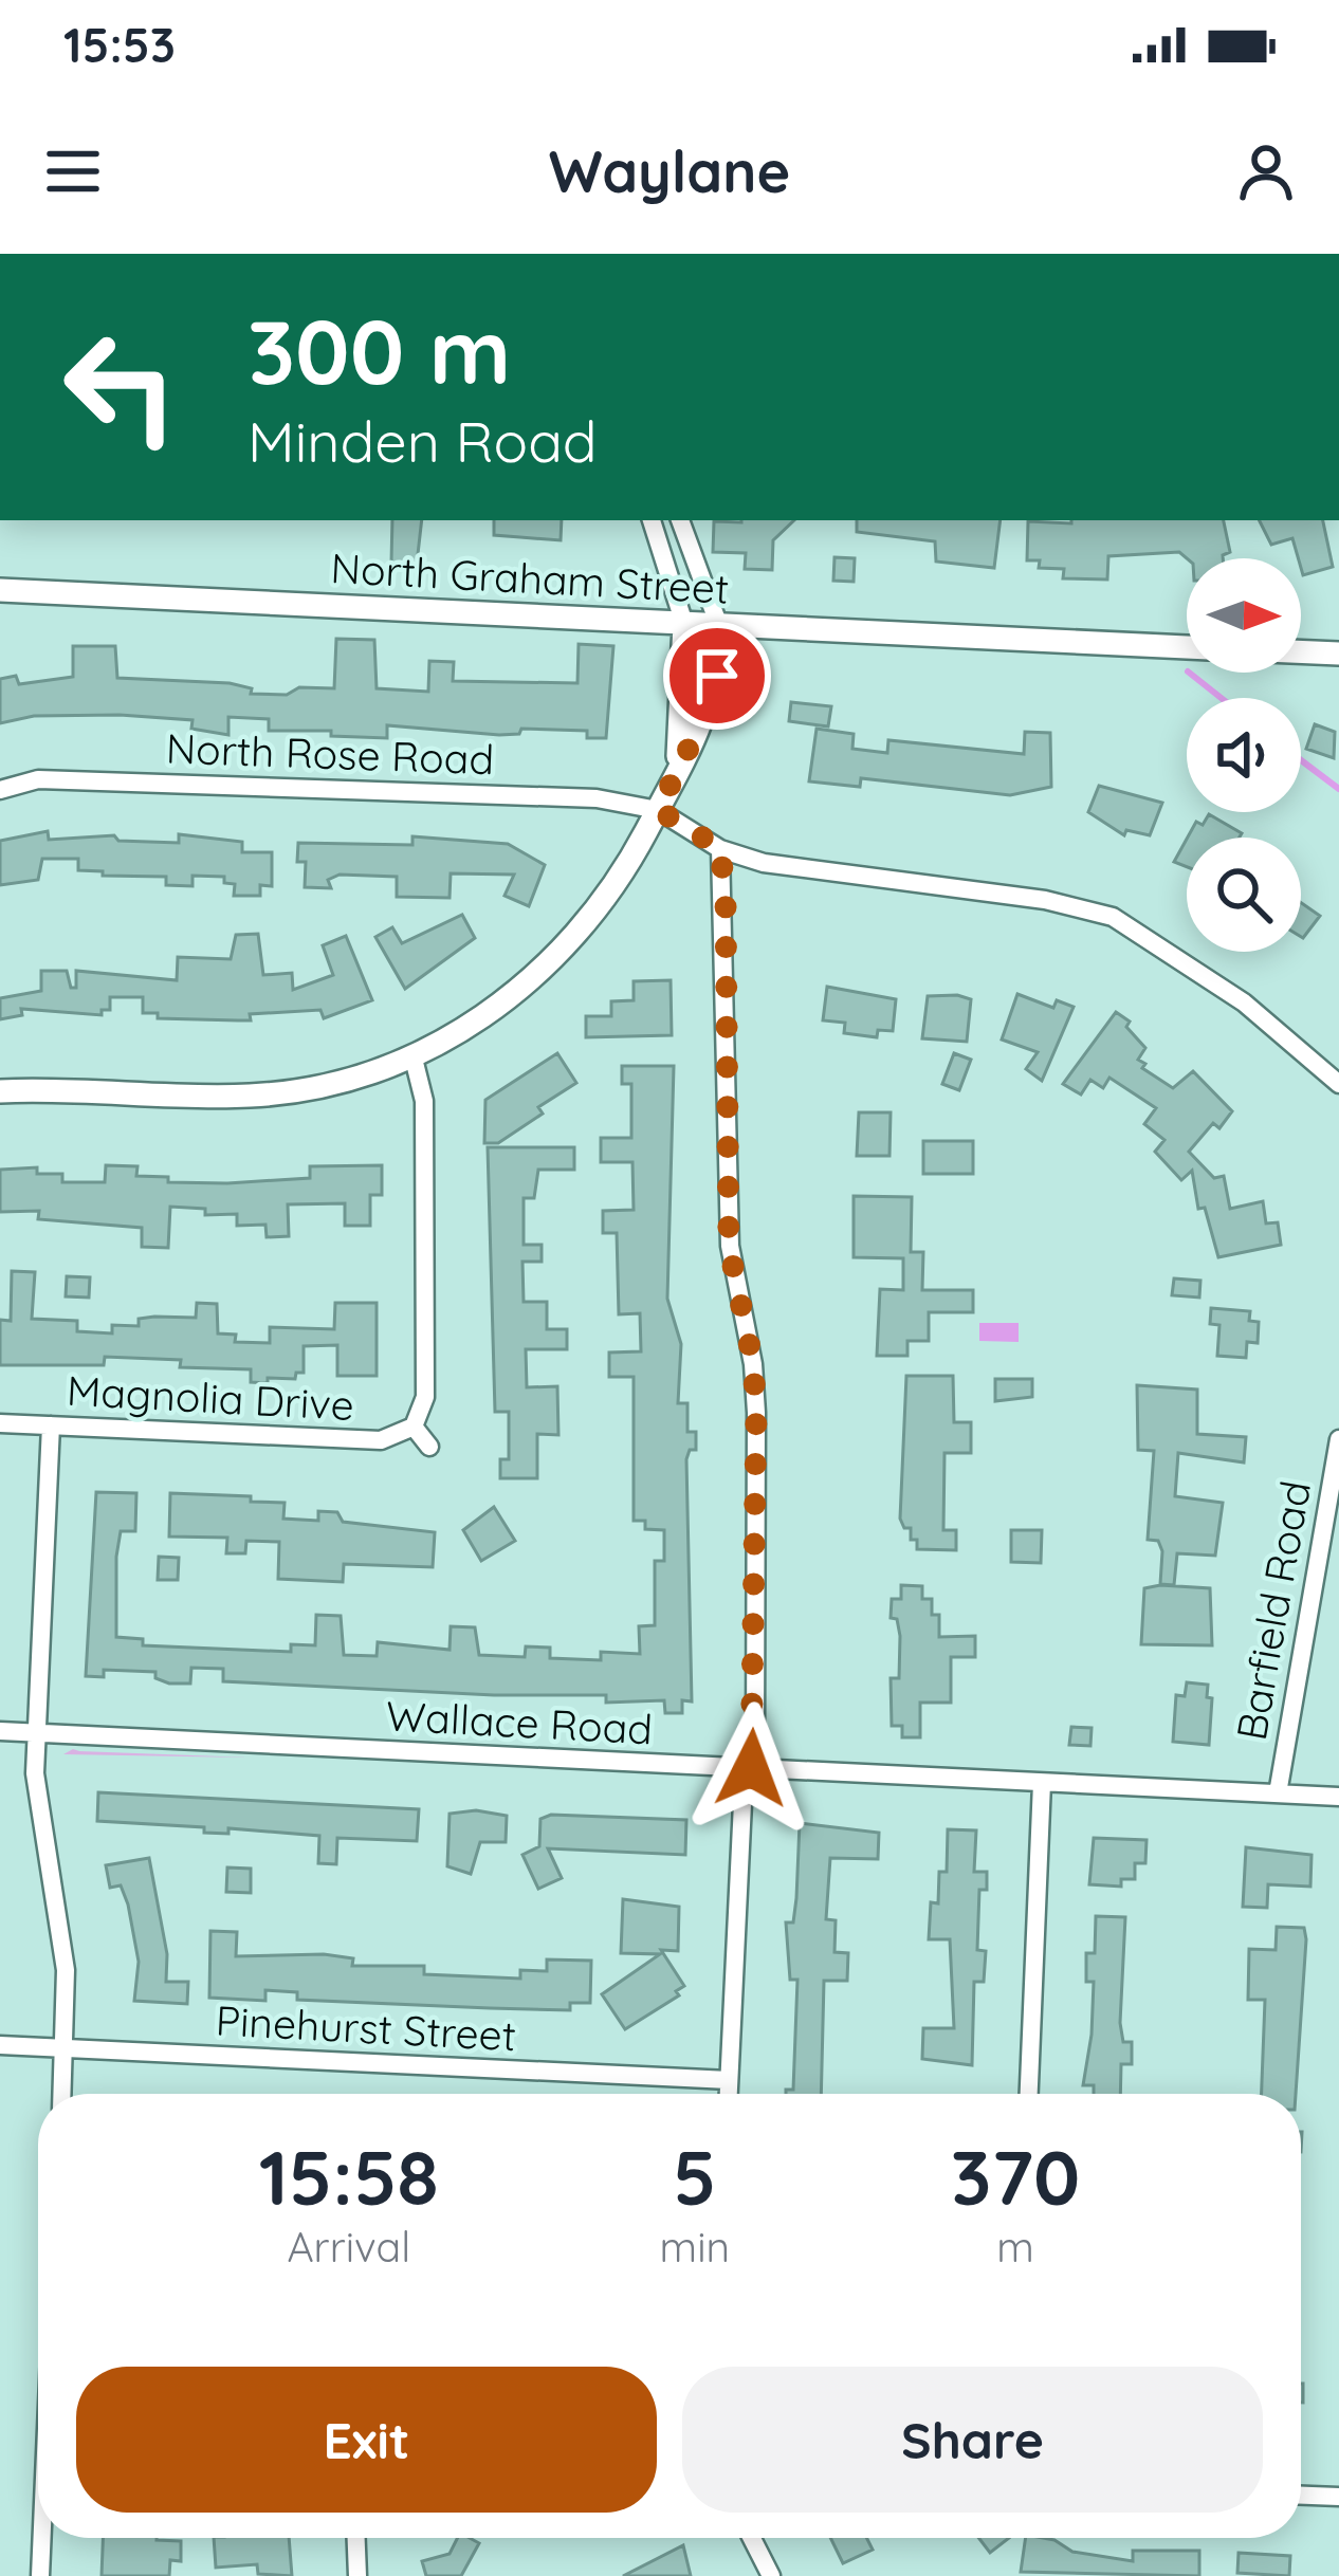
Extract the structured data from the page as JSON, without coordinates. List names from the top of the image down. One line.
{"streets":{"main road":["North Graham Street"],"street":["North Rose Road","Magnolia Drive","Barfield Road","Wallace Road","Pinehurst Street"]},"crossings":[["Barfield Road","Wallace Road"]],"north":"right","page":{"status":"15:53","header":"Waylane","turn":["300 m","Minden Road"],"eta":["15:58","Arrival","5","min","370","m"],"buttons":["Exit","Share"]}}
